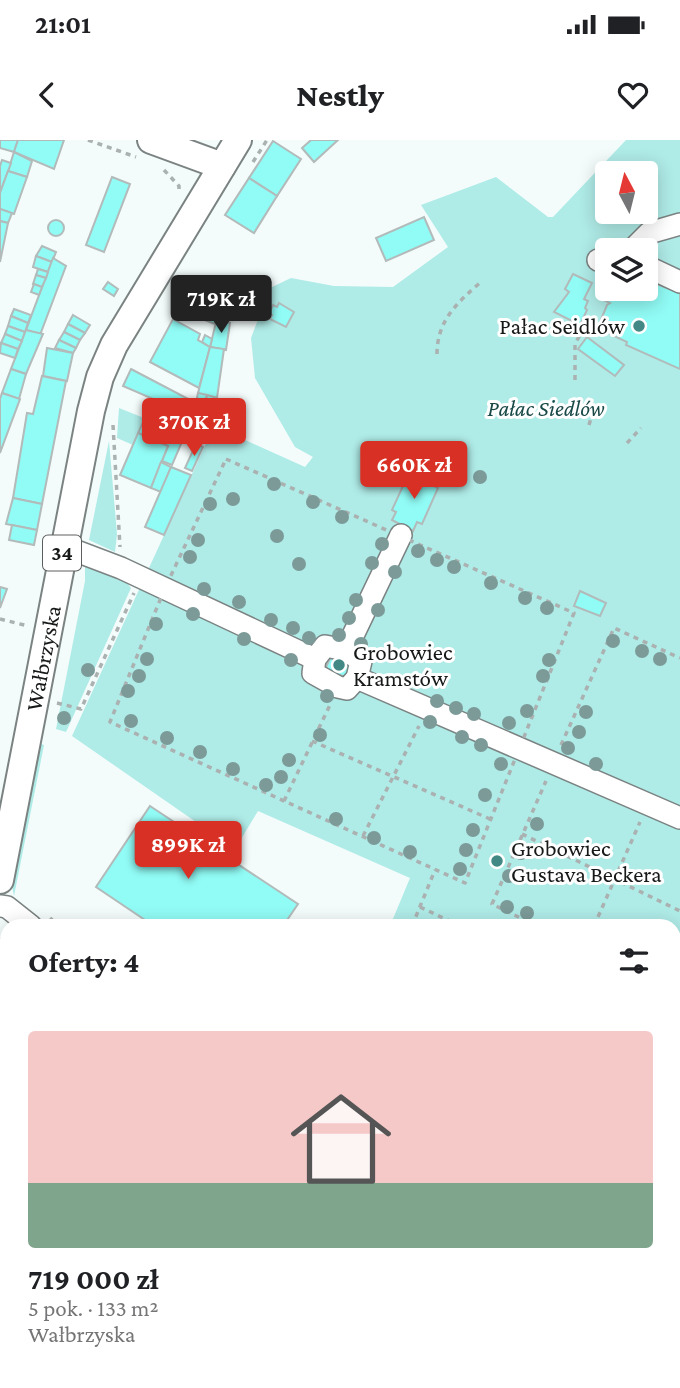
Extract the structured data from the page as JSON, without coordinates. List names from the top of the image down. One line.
{"streets":{"main road":["34","Wałbrzyska"]},"parks":["Pałac Siedlów"],"places":["Pałac Seidlów","Grobowiec Kramstów","Grobowiec Gustava Beckera"],"north":"top","page":{"status":"21:01","header":"Nestly","price":["719K zł","370K zł","660K zł","899K zł"],"heading":"Oferty: 4","list":[{"name":"719 000 zł","note":"5 pok. · 133 m² · Wałbrzyska"}]}}
